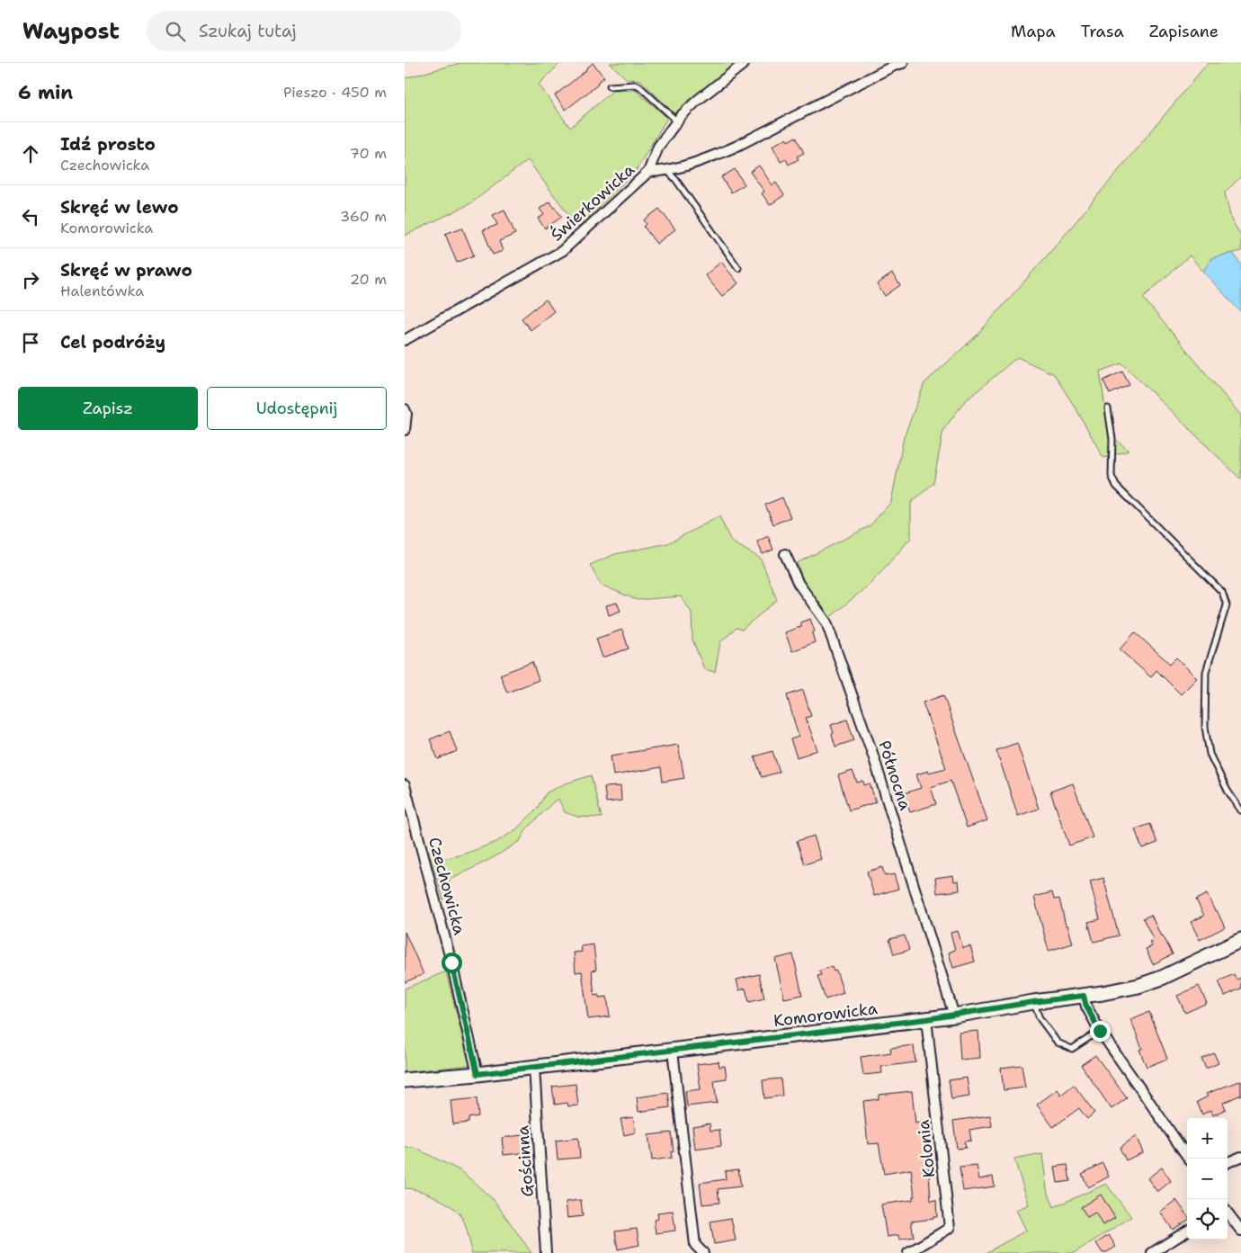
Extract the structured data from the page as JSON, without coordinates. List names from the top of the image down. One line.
{"streets":{"street":["Świerkowicka","Północna","Czechowicka","Komorowicka","Kolonia","Gościnna"]},"crossings":[["Północna","Komorowicka"],["Czechowicka","Komorowicka"],["Komorowicka","Kolonia"],["Komorowicka","Gościnna"]],"page":{"header":"Waypost","search":"Szukaj tutaj","nav":["Mapa","Trasa","Zapisane"],"heading":["6 min","Pieszo · 450 m"],"list":[["Idź prosto","Czechowicka","70 m"],["Skręć w lewo","Komorowicka","360 m"],["Skręć w prawo","Halentówka","20 m"],"Cel podróży"],"buttons":["Zapisz","Udostępnij"],"map_buttons":["+","−"]}}
